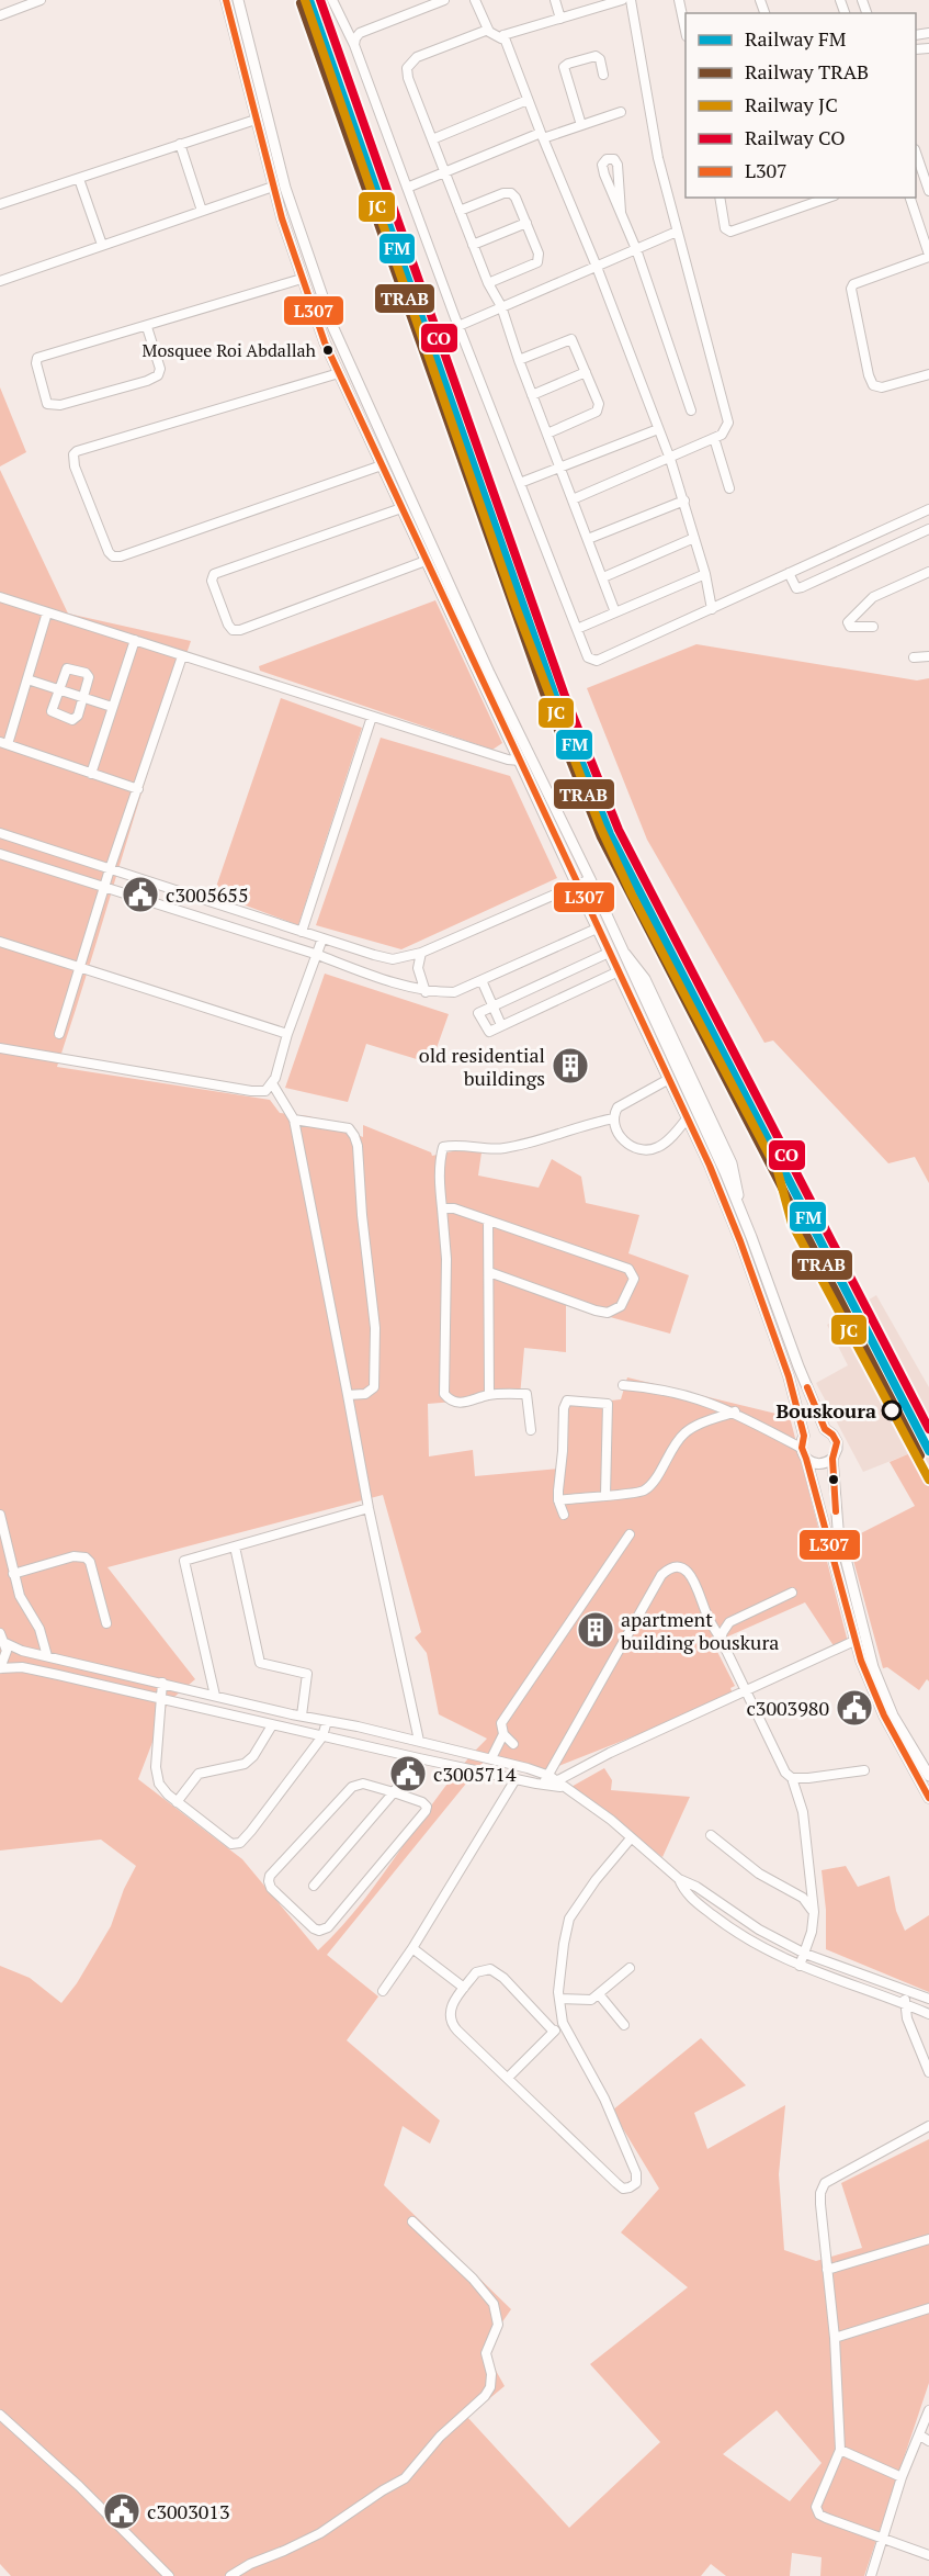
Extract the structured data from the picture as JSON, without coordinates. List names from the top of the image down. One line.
{"places":{"other":["Mosquee Roi Abdallah","Bouskoura"],"public building":["c3005655","c3003980","c3005714","c3003013"],"building":["old residential buildings","apartment building bouskura"]},"lines":["rail line FM","rail line JC","rail line CO","transit line L307","rail line TRAB"],"legend":["Railway FM","Railway TRAB","Railway JC","Railway CO","L307"]}
